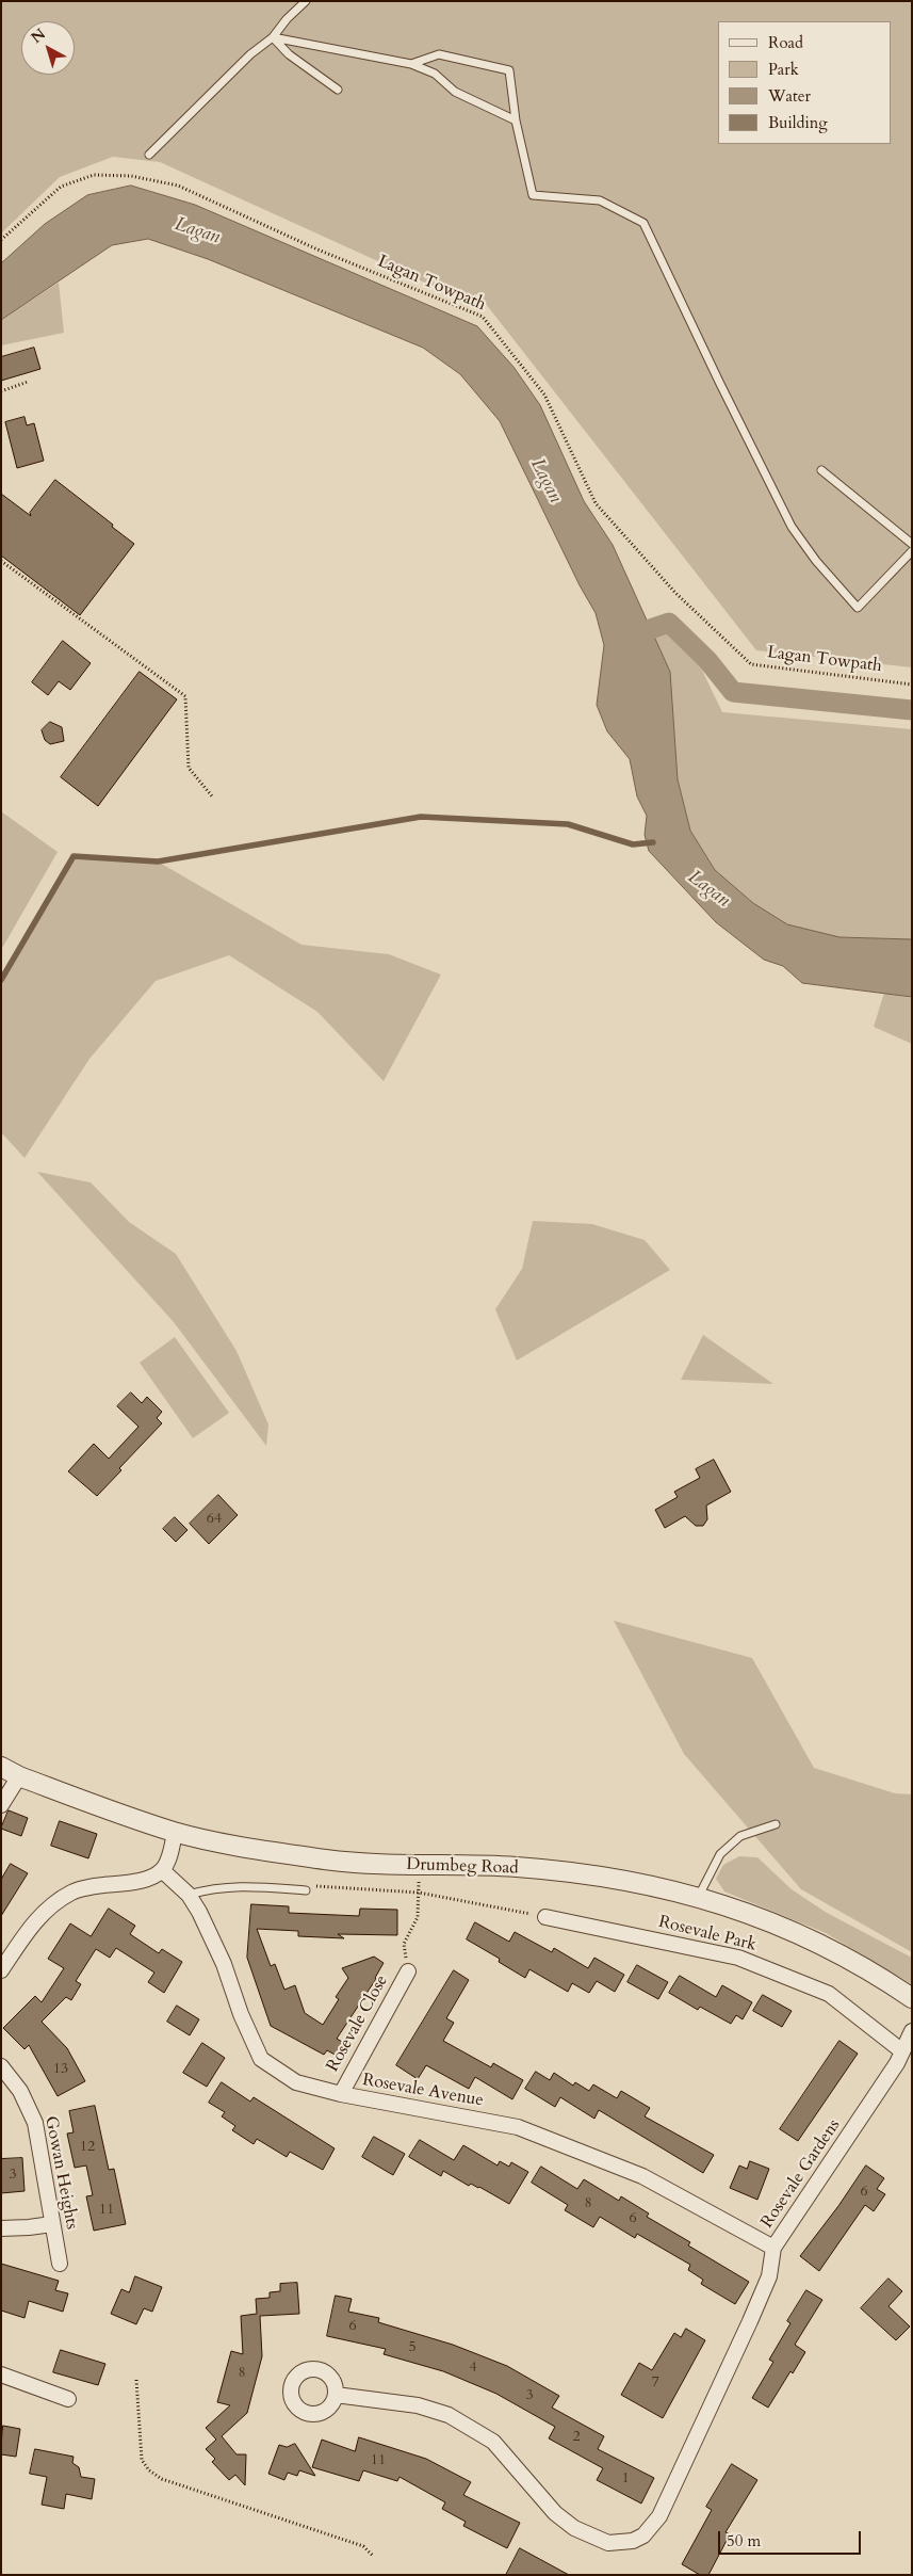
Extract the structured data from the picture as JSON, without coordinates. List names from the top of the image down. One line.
{"streets":{"street":["Drumbeg Road","Rosevale Park","Rosevale Close","Rosevale Avenue","Gowan Heights","Rosevale Gardens"],"path":["Lagan Towpath"]},"crossings":[["Rosevale Park","Rosevale Gardens"],["Rosevale Close","Rosevale Avenue"],["Rosevale Avenue","Rosevale Gardens"]],"water":["Lagan"],"house_numbers":["64","13","12","3","6","8","11","6","6","5","4","8","7","3","2","11","1"],"legend":["Road","Park","Water","Building"],"scale_bar":"50 m","north":"top left"}
